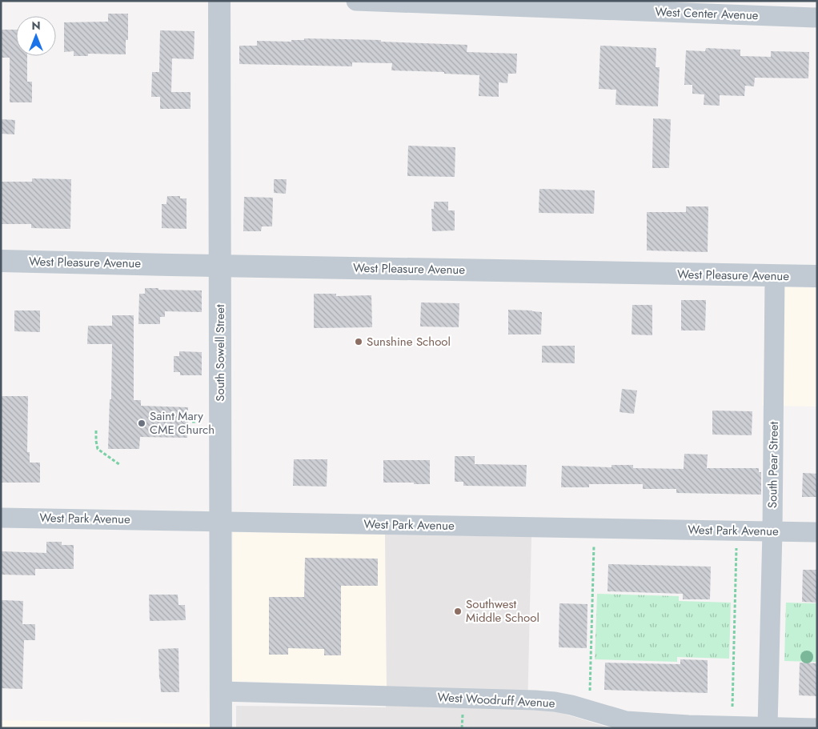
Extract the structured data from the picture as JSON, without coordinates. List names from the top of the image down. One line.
{"streets":{"street":["West Center Avenue","West Pleasure Avenue","South Sowell Street","South Pear Street","West Park Avenue","West Woodruff Avenue"]},"crossings":[["West Pleasure Avenue","South Sowell Street"],["West Pleasure Avenue","South Pear Street"],["South Sowell Street","West Park Avenue"],["South Sowell Street","West Woodruff Avenue"],["South Pear Street","West Park Avenue"],["South Pear Street","West Woodruff Avenue"]],"places":["Sunshine School","Saint Mary CME Church","Southwest Middle School"],"north":"top"}
